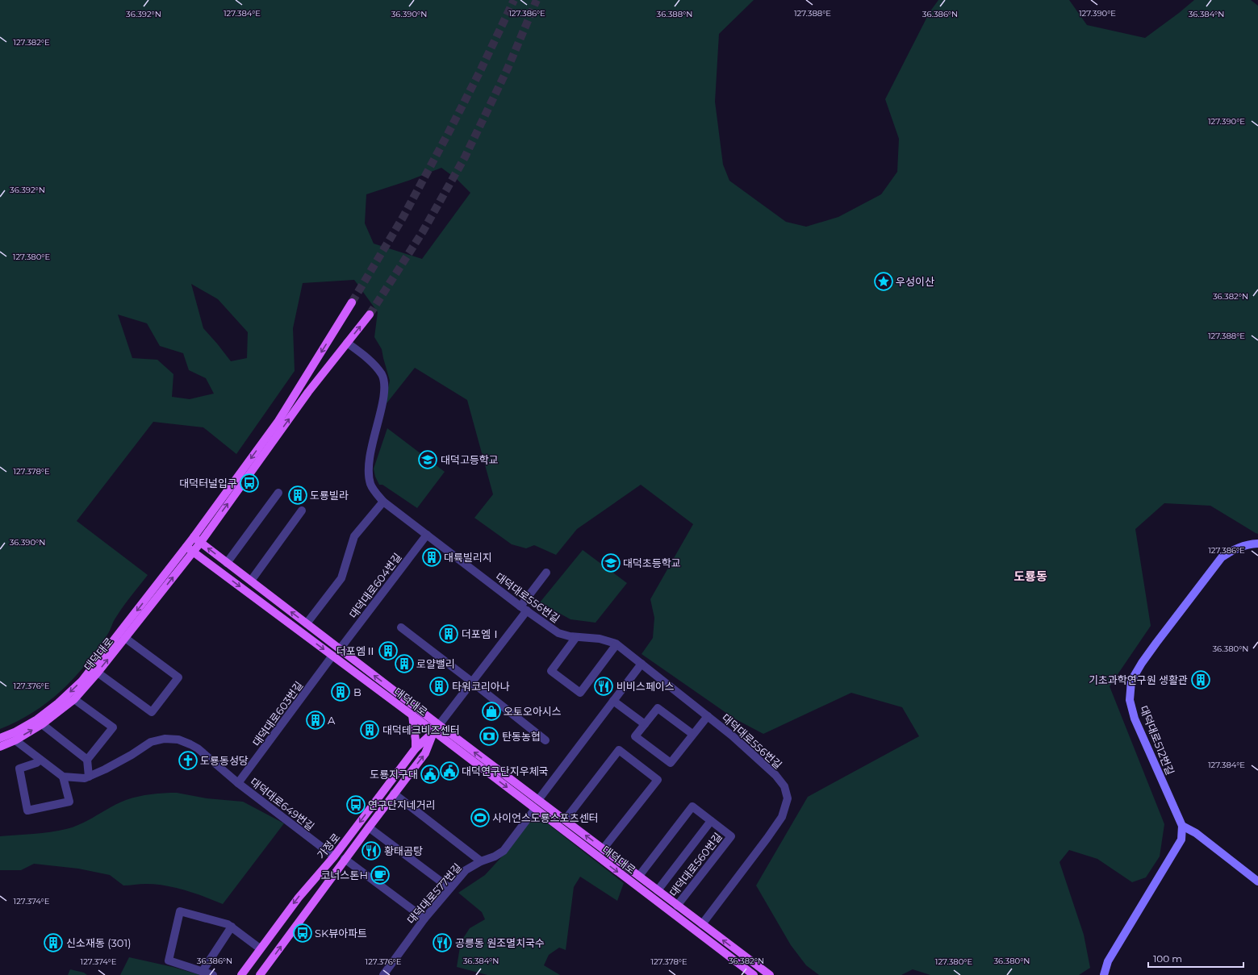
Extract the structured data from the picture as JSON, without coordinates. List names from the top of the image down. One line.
{"streets":{"main road":["대덕대로","가정로"],"street":["대덕대로604번길","대덕대로556번길","대덕대로603번길","대덕대로512번길","대덕대로649번길","대덕대로560번길","대덕대로577번길"]},"crossings":[["대덕대로604번길","대덕대로556번길"],["대덕대로604번길","대덕대로"],["대덕대로556번길","대덕대로"],["대덕대로","대덕대로603번길"],["대덕대로","가정로"],["대덕대로","대덕대로560번길"],["대덕대로","대덕대로577번길"],["대덕대로603번길","대덕대로649번길"],["대덕대로649번길","가정로"],["가정로","대덕대로577번길"]],"districts":["도룡동"],"places":{"place":["우성이산"],"school or university":["대덕고등학교","대덕초등학교"],"bus stop":["대덕터널입구","연구단지네거리","SK뷰아파트"],"building":["도룡빌라","대륙빌리지","더포엠Ⅰ","더포엠Ⅱ","로얄밸리","기초과학연구원 생활관","타워코리아나","B","A","대덕테크비즈센터","신소재동 (301)"],"restaurant":["비비스페이스","황태곰탕","공릉동 원조멸치국수"],"shop":["오토오아시스"],"bank":["탄동농협"],"church":["도룡동성당"],"public building":["대덕연구단지우체국","도룡지구대"],"sports":["사이언스도룡스포츠센터"],"cafe":["코너스톤H"]},"scale_bar":"100 m","coordinates":["127.384°E","127.386°E","127.388°E","127.390°E","36.388°N","36.392°N","36.390°N","36.386°N","36.384°N","127.382°E","127.380°E","36.382°N","127.378°E","36.380°N","127.376°E","127.374°E"]}
